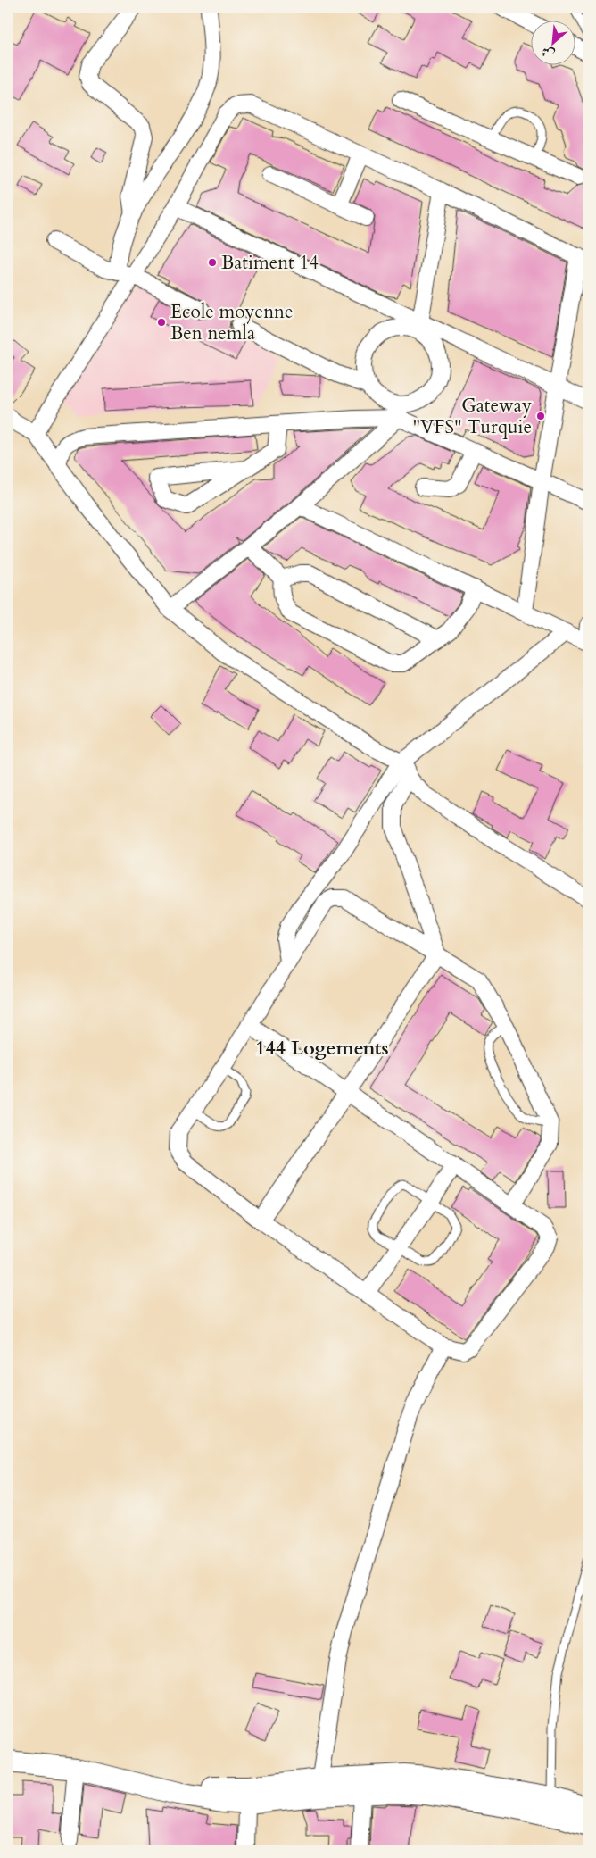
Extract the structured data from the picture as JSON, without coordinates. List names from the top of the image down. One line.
{"districts":["144 Logements"],"places":["Batiment 14","Ecole moyenne Ben nemla","Gateway \"VFS\" Turquie"],"north":"bottom left"}
